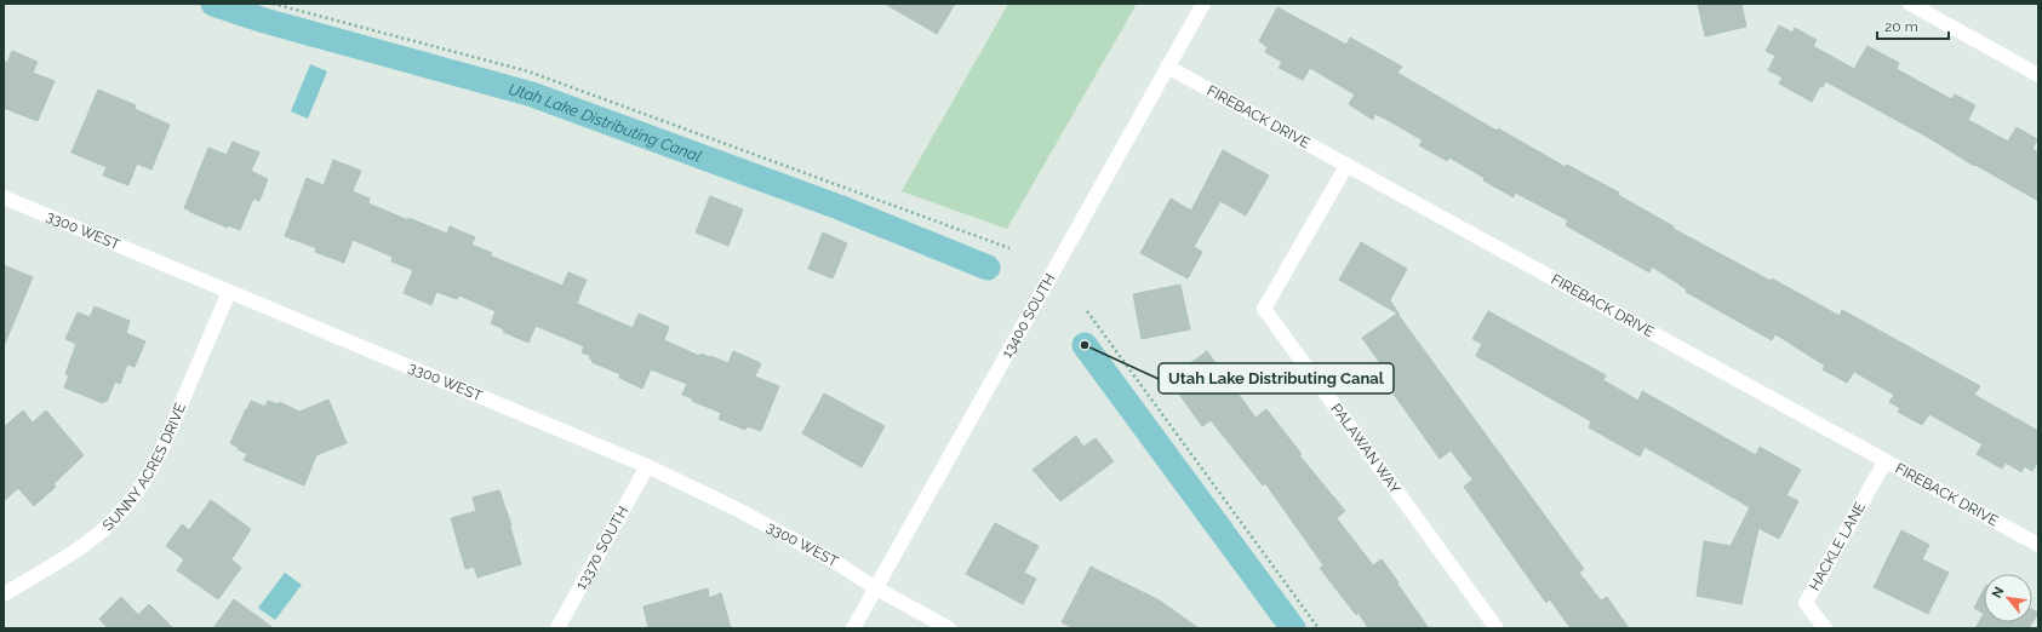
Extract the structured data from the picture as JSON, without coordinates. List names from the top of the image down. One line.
{"streets":{"street":["FIREBACK DRIVE","3300 WEST","13400 SOUTH","PALAWAN WAY","SUNNY ACRES DRIVE","HACKLE LANE","13370 SOUTH"]},"crossings":[["FIREBACK DRIVE","13400 SOUTH"],["FIREBACK DRIVE","PALAWAN WAY"],["FIREBACK DRIVE","HACKLE LANE"],["3300 WEST","13400 SOUTH"],["3300 WEST","SUNNY ACRES DRIVE"],["3300 WEST","13370 SOUTH"]],"water":["Utah Lake Distributing Canal"],"places":["Utah Lake Distributing Canal"],"scale_bar":"20 m","north":"top left"}
